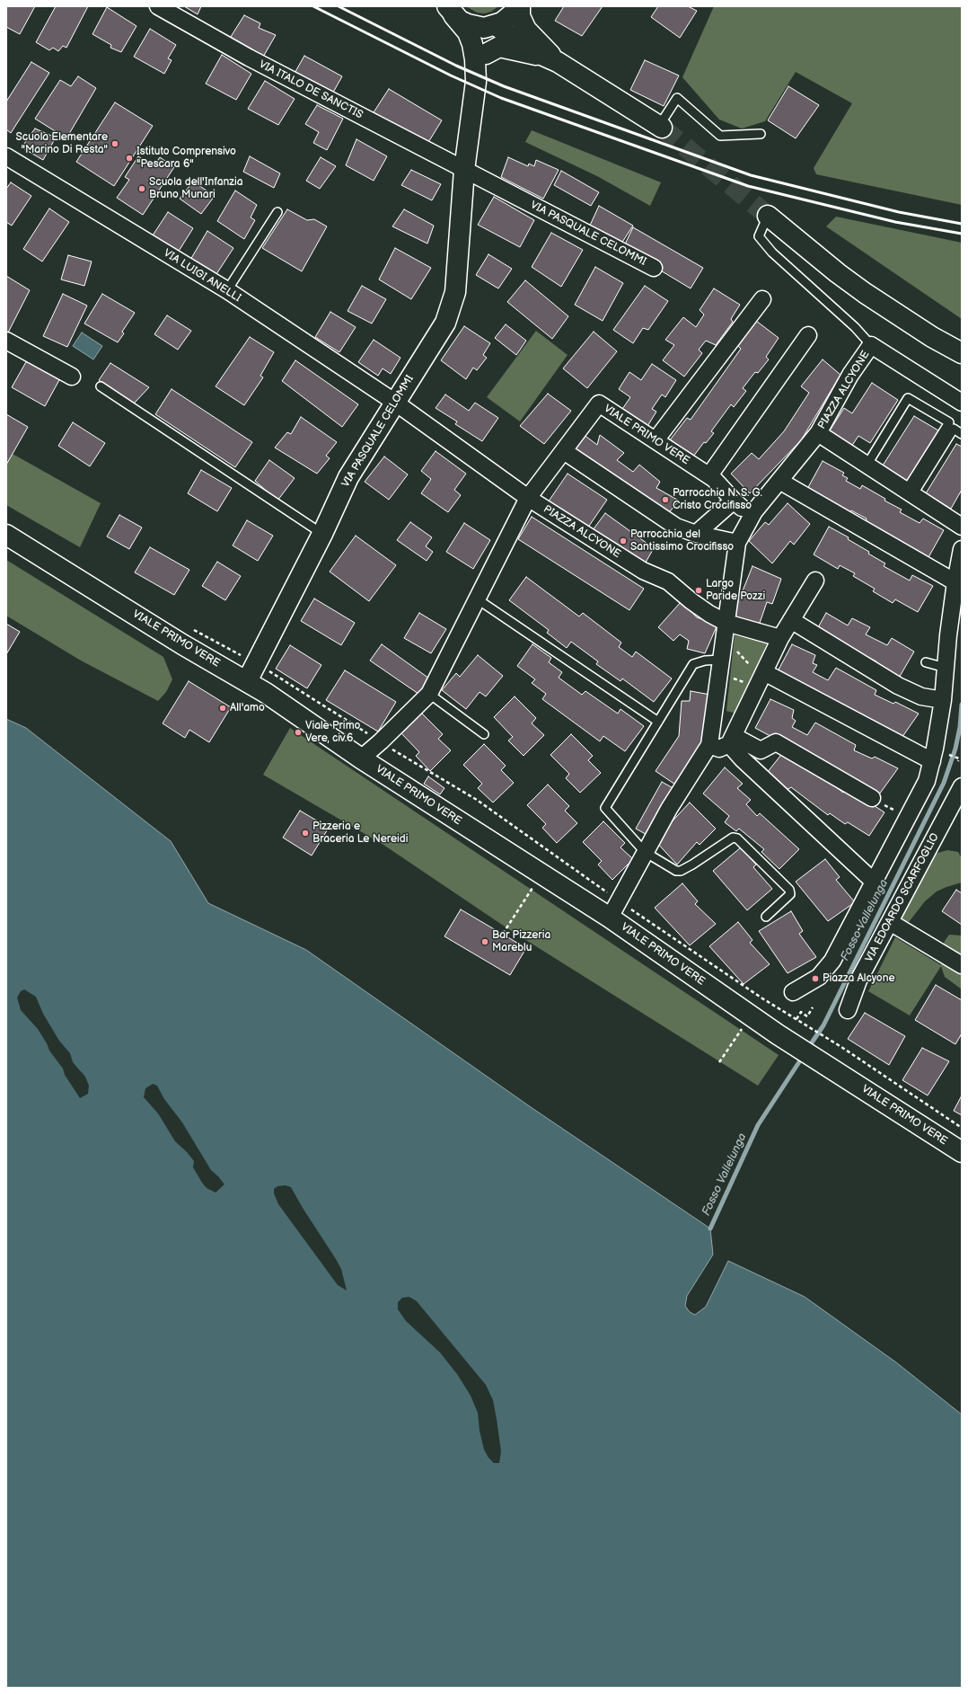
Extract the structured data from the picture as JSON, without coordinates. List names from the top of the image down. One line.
{"streets":{"street":["VIA ITALO DE SANCTIS","VIA PASQUALE CELOMMI","VIA LUIGI ANELLI","PIAZZA ALCYONE","VIALE PRIMO VERE","VIA EDOARDO SCARFOGLIO"]},"crossings":[["VIA ITALO DE SANCTIS","VIA PASQUALE CELOMMI"],["VIA PASQUALE CELOMMI","VIA LUIGI ANELLI"],["VIA PASQUALE CELOMMI","PIAZZA ALCYONE"],["VIA PASQUALE CELOMMI","VIALE PRIMO VERE"],["VIA LUIGI ANELLI","PIAZZA ALCYONE"],["PIAZZA ALCYONE","VIALE PRIMO VERE"]],"water":["Fosso Vallelunga"],"places":["Scuola Elementare \"Marino Di Resta\"","Istituto Comprensivo \"Pescara 6\"","Scuola dell'Infanzia Bruno Munari","Parrocchia N. S. G. Cristo Crocifisso","Parrocchia del Santissimo Crocifisso","Largo Paride Pozzi","All'amo","Viale Primo Vere, civ.6","Pizzeria e Braceria Le Nereidi","Bar Pizzeria Mareblu","Piazza Alcyone"]}
